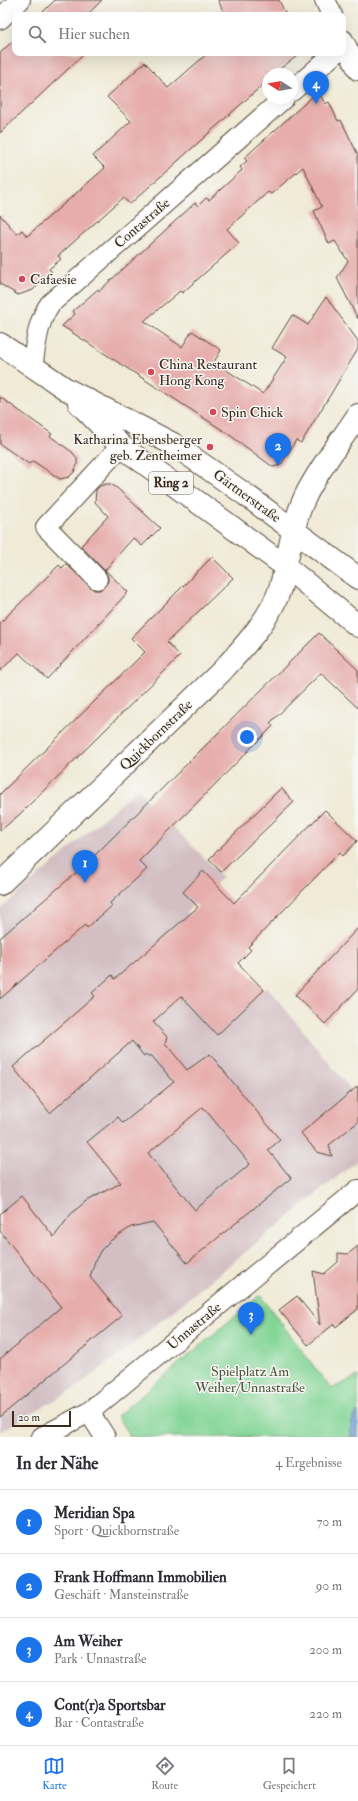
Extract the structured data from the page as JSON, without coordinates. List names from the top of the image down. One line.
{"streets":{"main road":["Ring 2","Gärtnerstraße","Quickbornstraße"],"street":["Contastraße","Unnastraße"]},"crossings":[["Contastraße","Gärtnerstraße"],["Gärtnerstraße","Quickbornstraße"]],"parks":["Spielplatz Am Weiher/Unnastraße"],"places":["Cafaesie","China Restaurant Hong Kong","Spin Chick","Katharina Ebensberger geb. Zentheimer"],"scale_bar":"20 m","north":"left","page":{"search":"Hier suchen","pins":["4","2","1","3"],"scale":"20 m","heading":["In der Nähe","4 Ergebnisse"],"list":[{"mark":"1","name":"Meridian Spa","note":"Sport · Quickbornstraße","value":"70 m"},{"mark":"2","name":"Frank Hoffmann Immobilien","note":"Geschäft · Mansteinstraße","value":"90 m"},{"mark":"3","name":"Am Weiher","note":"Park · Unnastraße","value":"200 m"},{"mark":"4","name":"Cont(r)a Sportsbar","note":"Bar · Contastraße","value":"220 m"}],"nav":["Karte","Route","Gespeichert"]}}
